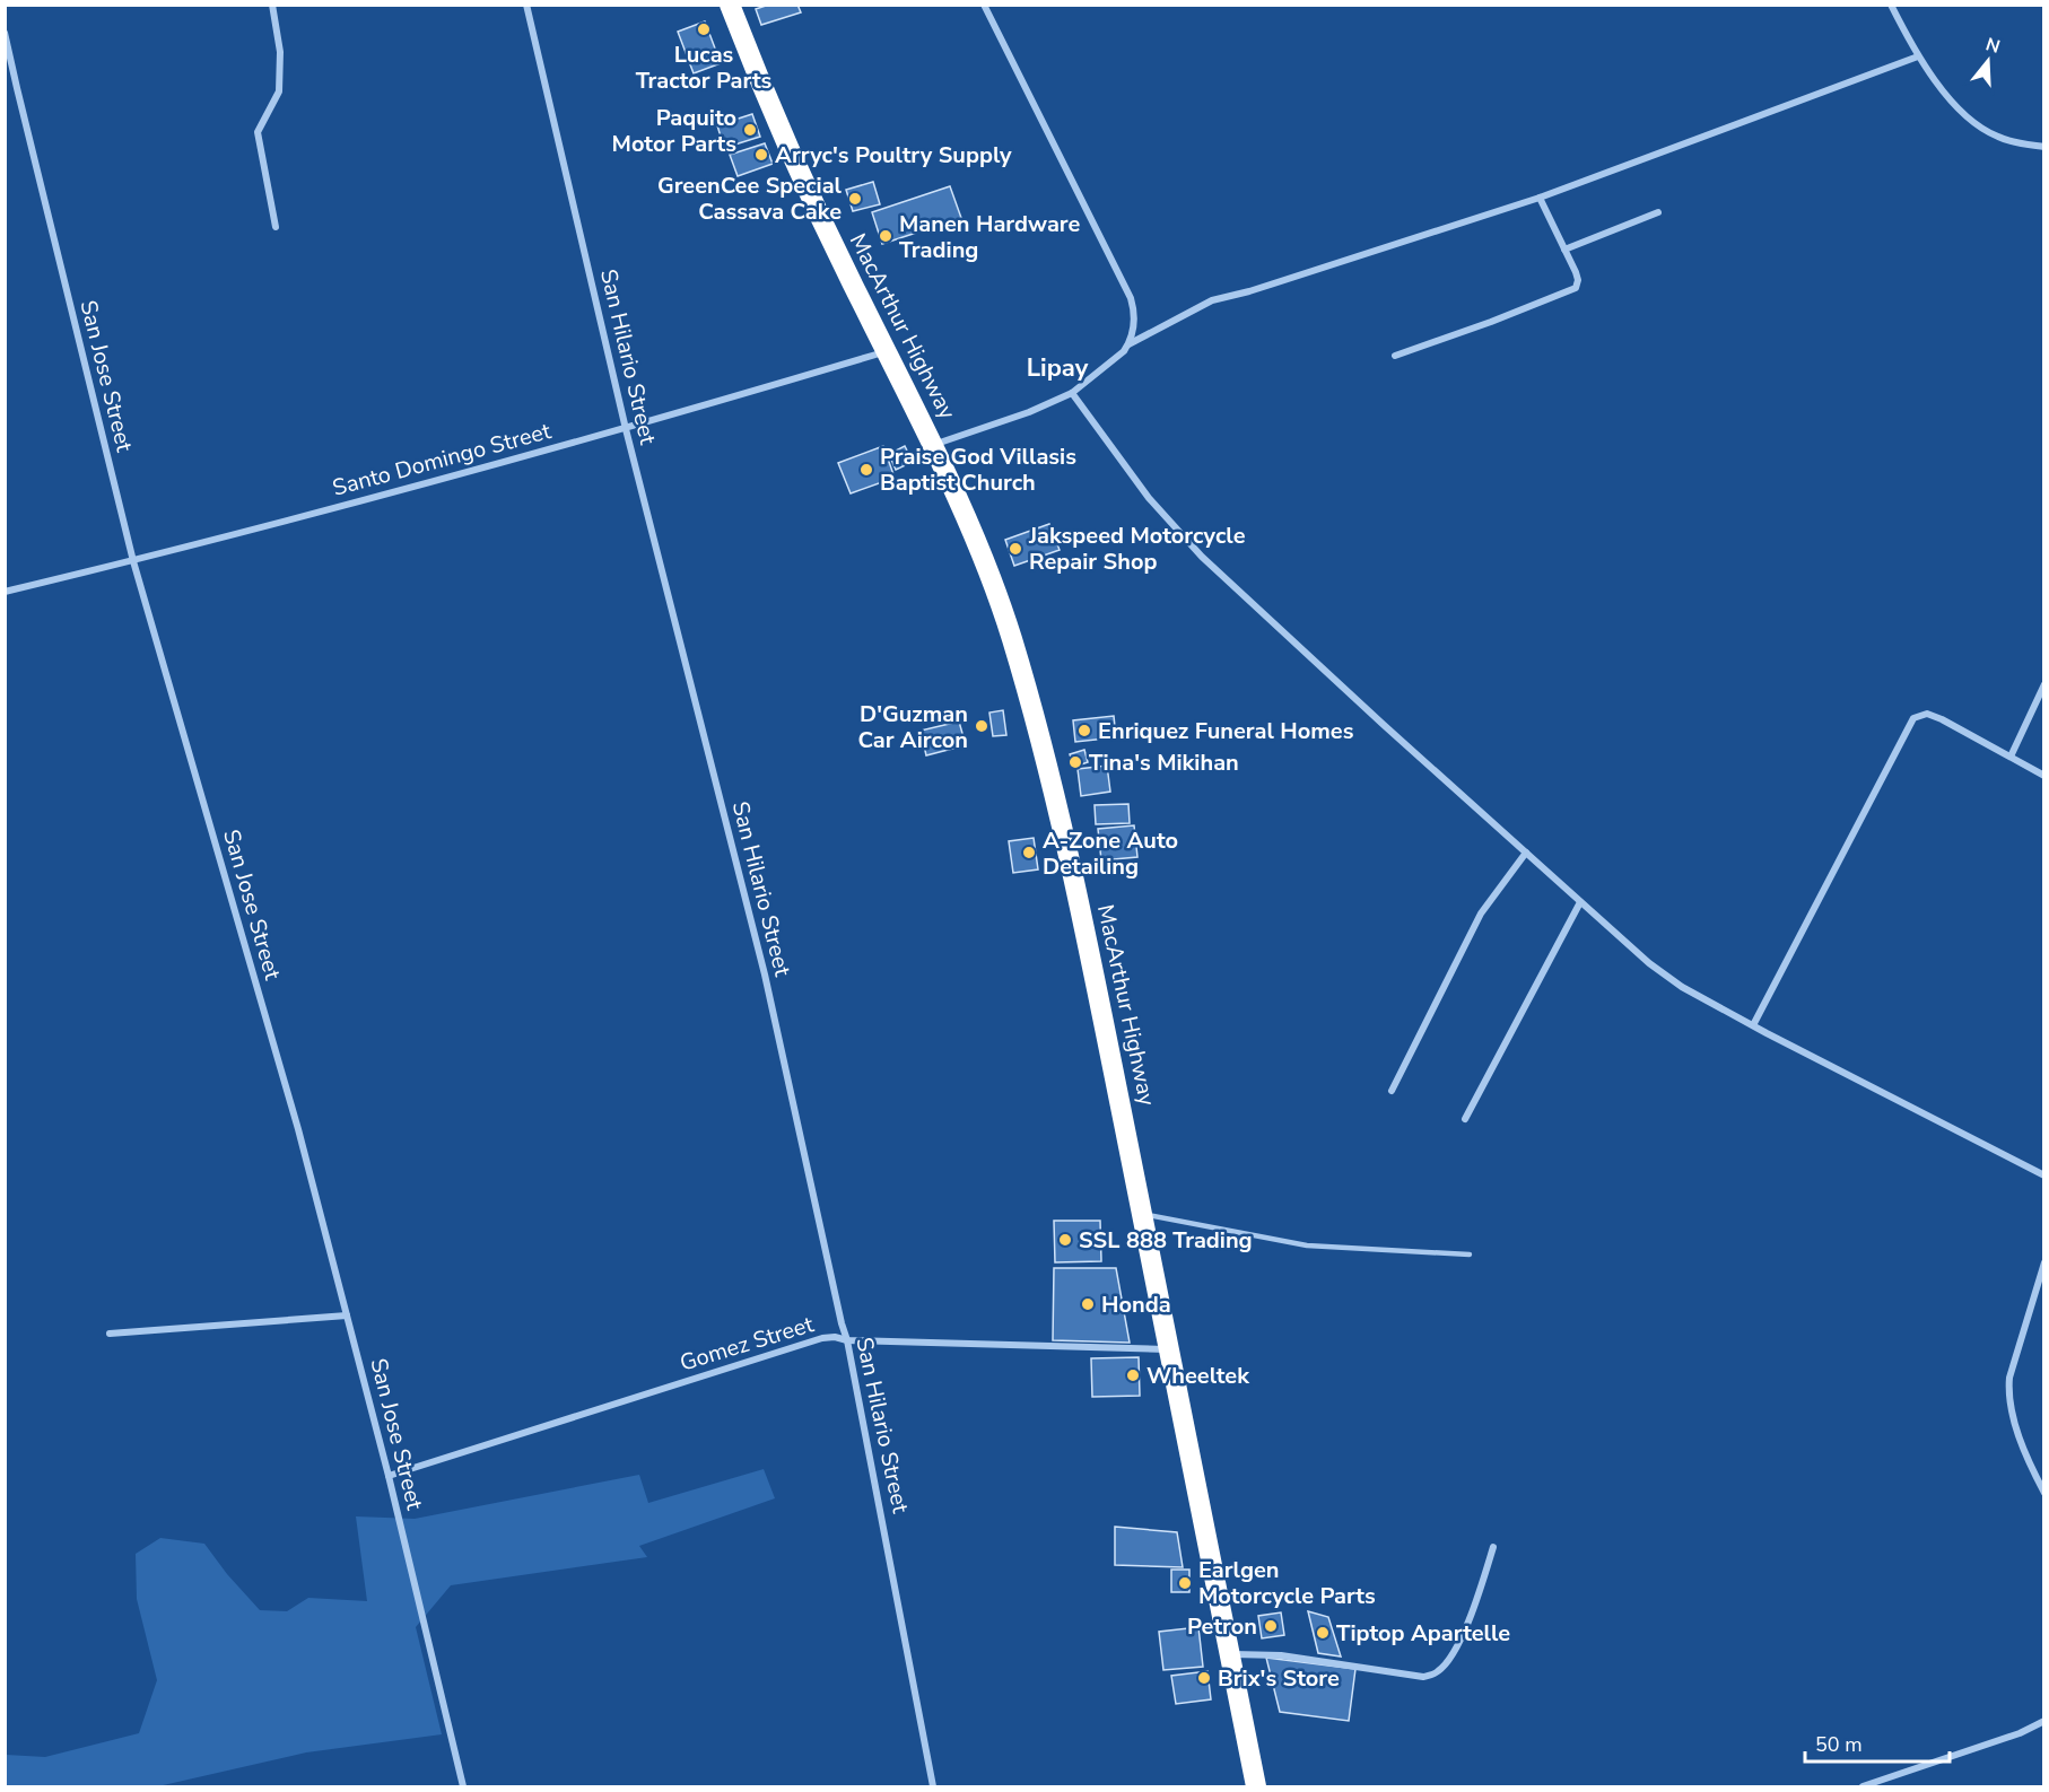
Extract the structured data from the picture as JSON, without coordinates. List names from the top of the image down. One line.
{"streets":{"highway":["MacArthur Highway"],"street":["San Hilario Street","San Jose Street","Santo Domingo Street","Gomez Street"]},"crossings":[["MacArthur Highway","Santo Domingo Street"],["MacArthur Highway","Gomez Street"],["San Hilario Street","Santo Domingo Street"],["San Hilario Street","Gomez Street"],["San Jose Street","Santo Domingo Street"],["San Jose Street","Gomez Street"]],"districts":["Lipay"],"places":["Lucas Tractor Parts","Paquito Motor Parts","Arryc's Poultry Supply","GreenCee Special Cassava Cake","Manen Hardware Trading","Praise God Villasis Baptist Church","Jakspeed Motorcycle Repair Shop","D'Guzman Car Aircon","Enriquez Funeral Homes","Tina's Mikihan","A-Zone Auto Detailing","SSL 888 Trading","Honda","Wheeltek","Earlgen Motorcycle Parts","Petron","Tiptop Apartelle","Brix's Store"],"scale_bar":"50 m","north":"top"}
